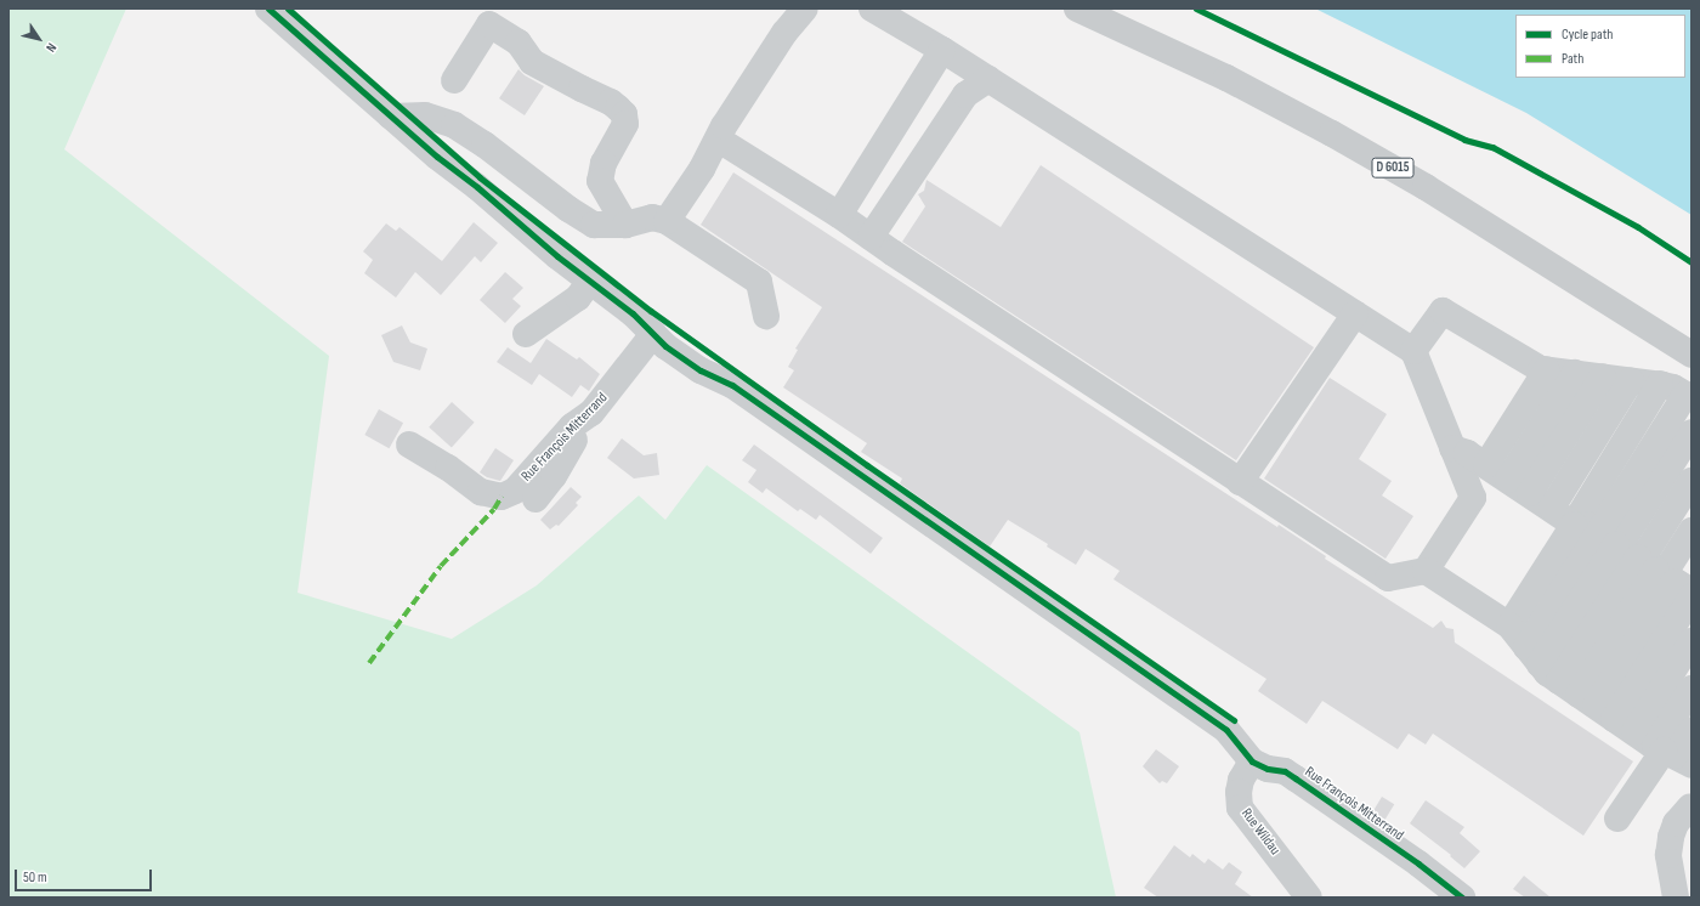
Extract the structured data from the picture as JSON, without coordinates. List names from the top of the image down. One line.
{"streets":{"main road":["D 6015"],"street":["Rue François Mitterrand","Rue Wildau"]},"crossings":[["Rue François Mitterrand","Rue Wildau"]],"legend":["Cycle path","Path"],"scale_bar":"50 m","north":"bottom right"}
